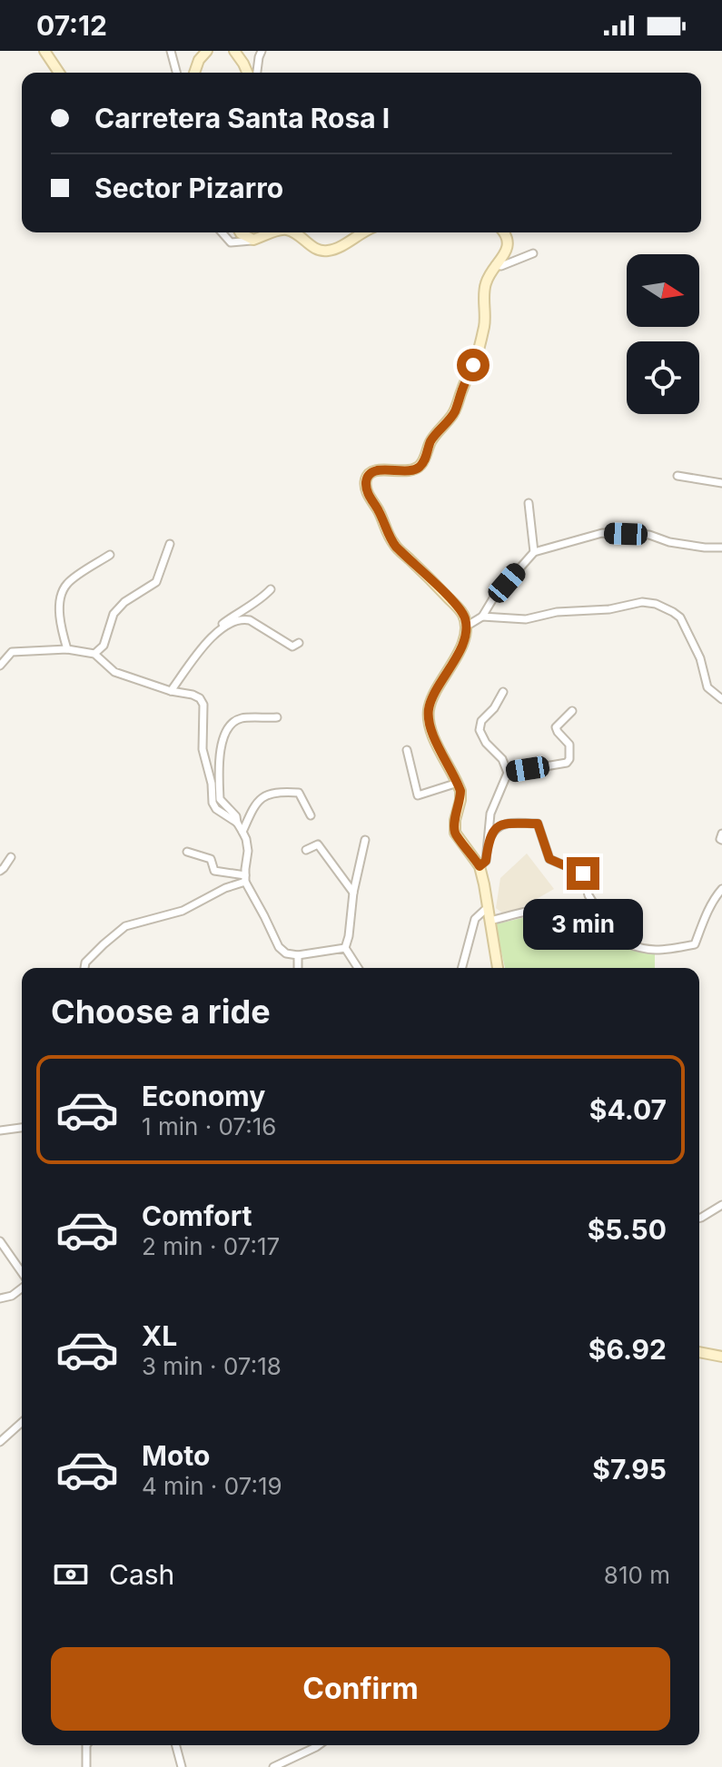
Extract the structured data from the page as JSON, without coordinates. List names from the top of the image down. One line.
{"north":"right","page":{"status":"07:12","banner":["Carretera Santa Rosa I","Sector Pizarro"],"bubble":"3 min","heading":"Choose a ride","list":[{"name":"Economy","note":"1 min · 07:16","value":"$4.07"},{"name":"Comfort","note":"2 min · 07:17","value":"$5.50"},{"name":"XL","note":"3 min · 07:18","value":"$6.92"},{"name":"Moto","note":"4 min · 07:19","value":"$7.95"}],"pay":["Cash","810 m"],"buttons":"Confirm"}}
